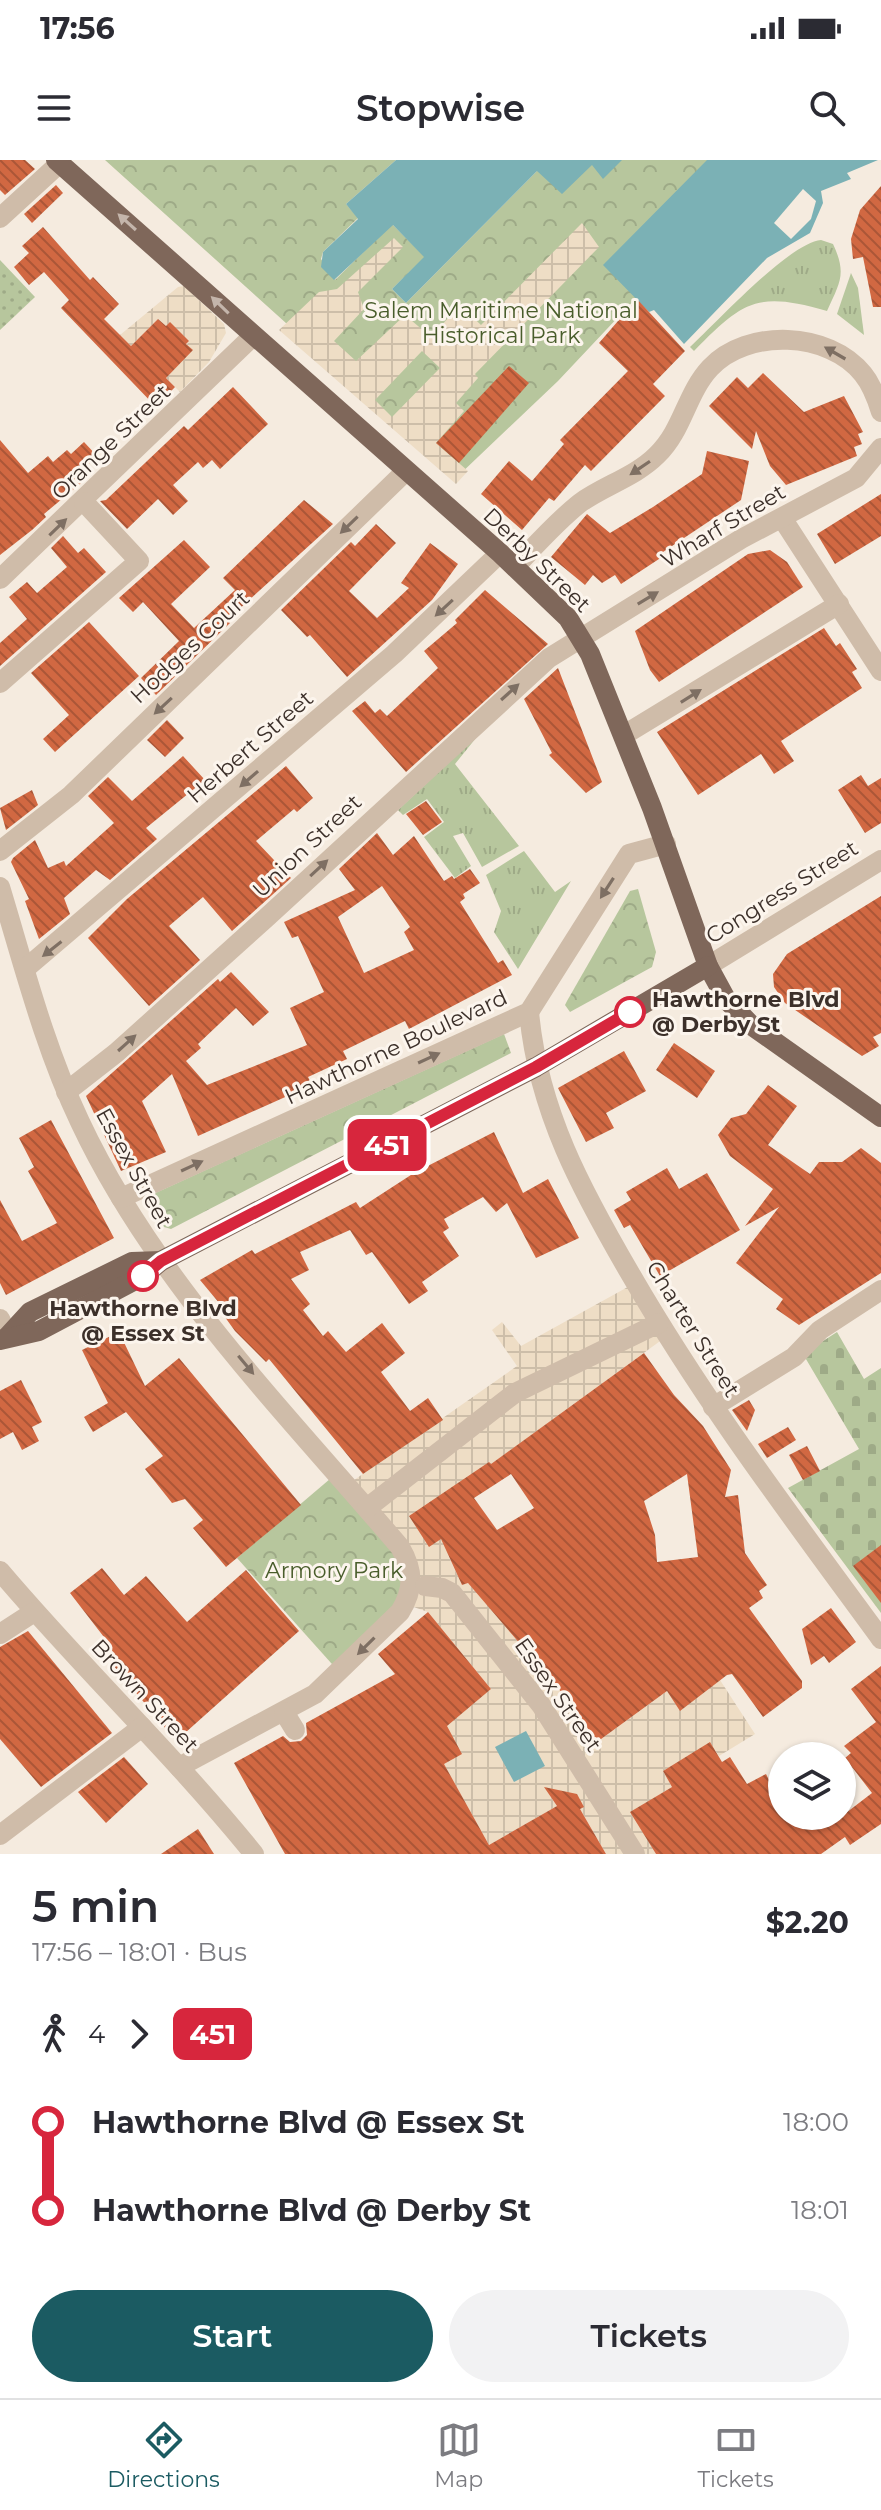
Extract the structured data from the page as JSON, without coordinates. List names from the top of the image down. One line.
{"streets":{"main road":["Derby Street"],"street":["Orange Street","Wharf Street","Hodges Court","Herbert Street","Union Street","Congress Street","Hawthorne Boulevard","Essex Street","Charter Street","Brown Street"]},"crossings":[["Orange Street","Derby Street"],["Wharf Street","Derby Street"],["Wharf Street","Union Street"],["Derby Street","Hodges Court"],["Derby Street","Herbert Street"],["Derby Street","Union Street"],["Derby Street","Congress Street"],["Derby Street","Hawthorne Boulevard"],["Herbert Street","Essex Street"],["Union Street","Essex Street"],["Hawthorne Boulevard","Essex Street"],["Hawthorne Boulevard","Charter Street"]],"one_way":["Hodges Court","Herbert Street","Union Street"],"parks":["Salem Maritime National Historical Park","Armory Park"],"places":["Hawthorne Blvd @ Derby St","Hawthorne Blvd @ Essex St"],"lines":["bus line 451"],"page":{"status":"17:56","header":"Stopwise","on_map":"451","heading":["5 min","17:56 – 18:01 · Bus","$2.20"],"legs":["4","451"],"list":[{"name":"Hawthorne Blvd @ Essex St","value":"18:00"},{"name":"Hawthorne Blvd @ Derby St","value":"18:01"}],"buttons":["Start","Tickets"],"tabs":["Directions","Map","Tickets"]}}
